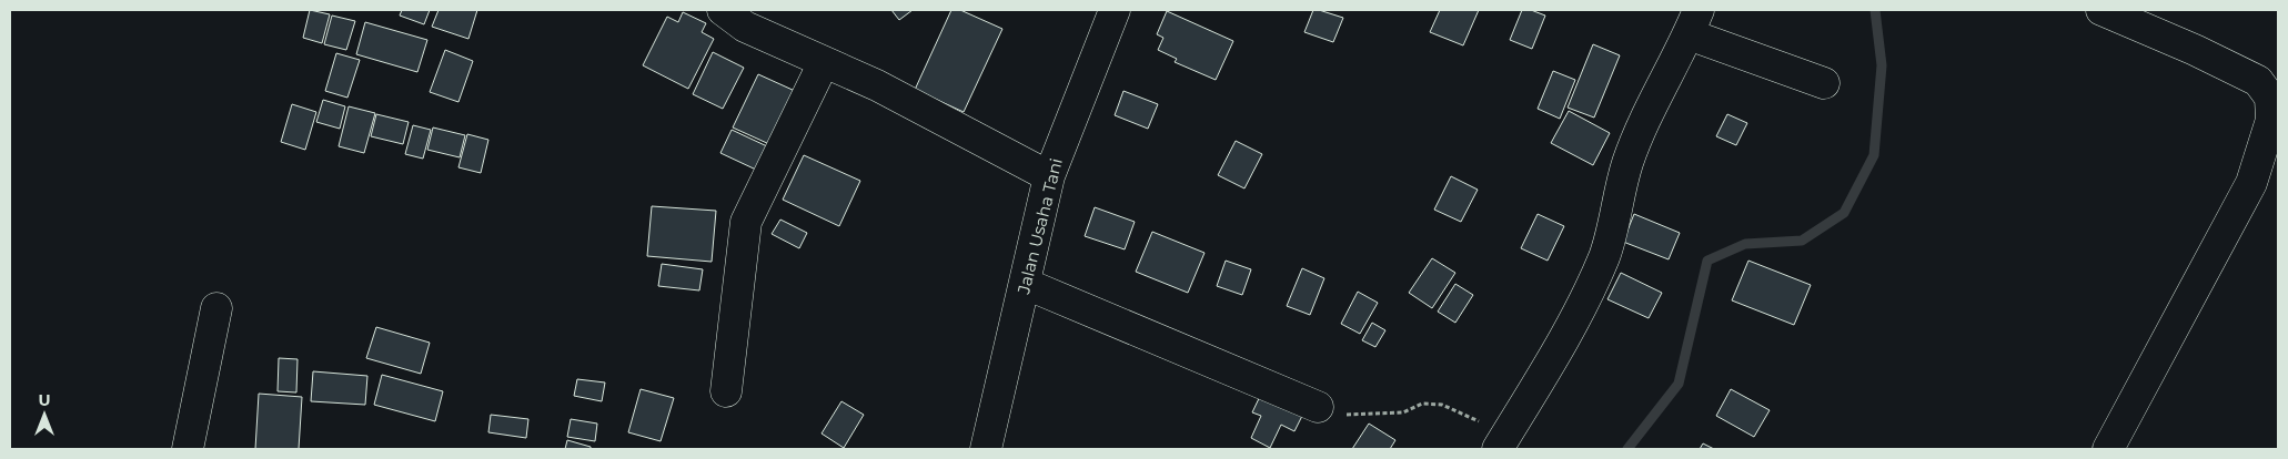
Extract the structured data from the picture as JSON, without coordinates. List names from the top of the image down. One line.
{"streets":{"street":["Jalan Usaha Tani"]},"north":"top"}
